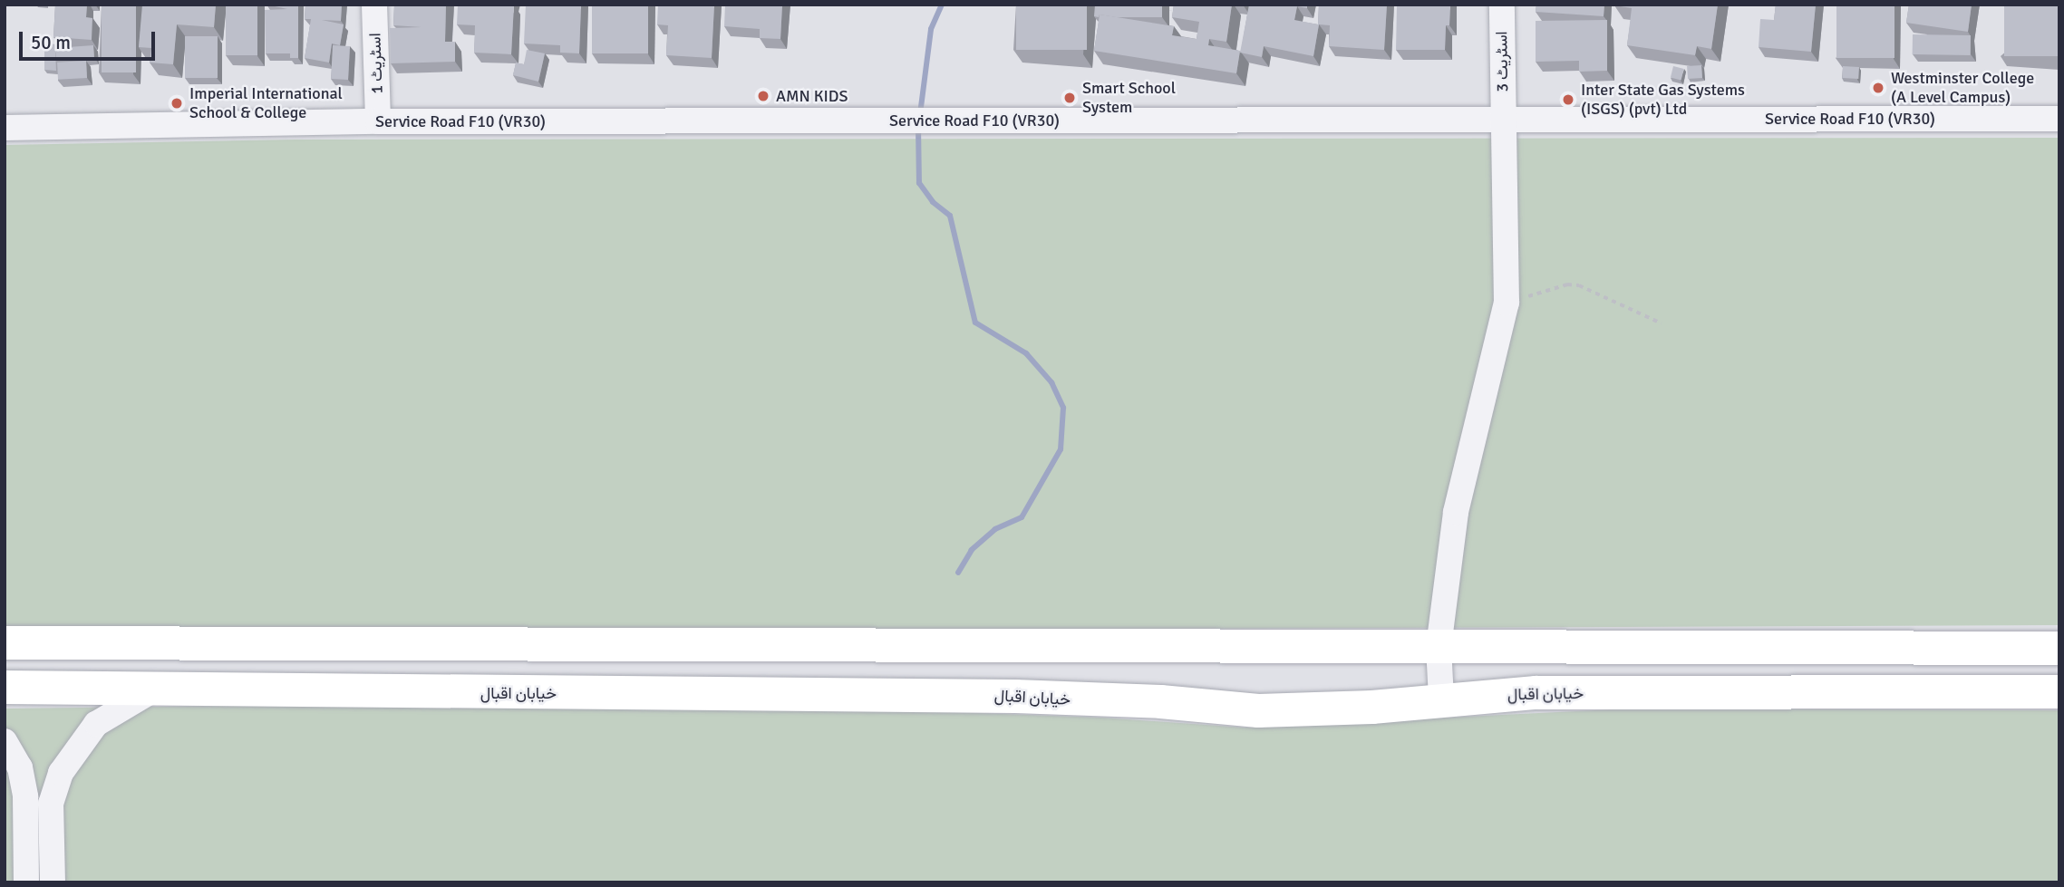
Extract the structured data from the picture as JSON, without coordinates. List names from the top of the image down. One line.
{"streets":{"main road":["خیابان اقبال"],"street":["اسٹریٹ 3","اسٹریٹ 1","Service Road F10 (VR30)"]},"crossings":[["اسٹریٹ 3","Service Road F10 (VR30)"],["اسٹریٹ 3","خیابان اقبال"],["اسٹریٹ 1","Service Road F10 (VR30)"]],"places":["Westminster College (A Level Campus)","AMN KIDS","Smart School System","Inter State Gas Systems (ISGS) (pvt) Ltd","Imperial International School & College"],"scale_bar":"50 m"}
